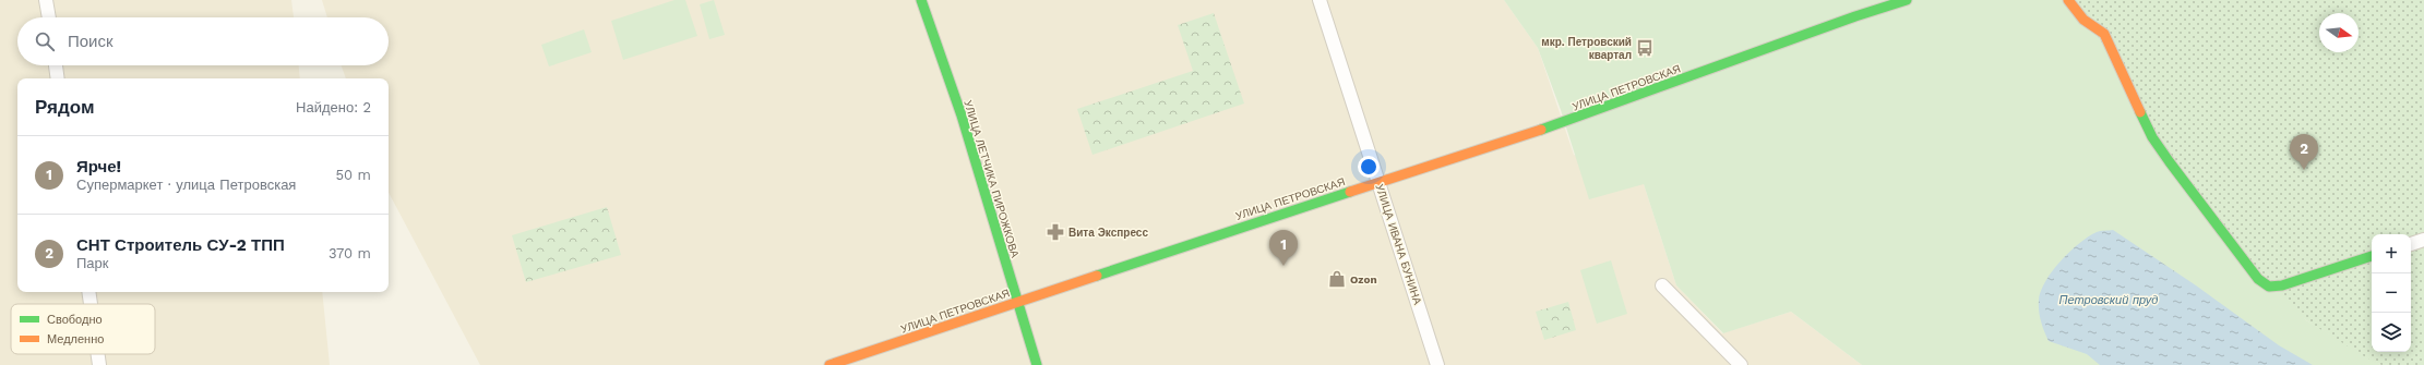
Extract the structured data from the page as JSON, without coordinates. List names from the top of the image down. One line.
{"streets":{"street":["УЛИЦА ПЕТРОВСКАЯ","УЛИЦА ЛЕТЧИКА ПИРОЖКОВА","УЛИЦА ИВАНА БУНИНА"]},"crossings":[["УЛИЦА ПЕТРОВСКАЯ","УЛИЦА ЛЕТЧИКА ПИРОЖКОВА"],["УЛИЦА ПЕТРОВСКАЯ","УЛИЦА ИВАНА БУНИНА"]],"water":["Петровский пруд"],"places":{"bus stop":["мкр. Петровский квартал"],"pharmacy":["Вита Экспресс"],"shop":["Ozon"]},"legend":["Свободно","Медленно"],"north":"right","page":{"search":"Поиск","heading":["Рядом","Найдено: 2"],"pins":["2","1"],"list":[{"mark":"1","name":"Ярче!","note":"Супермаркет · улица Петровская","value":"50 m"},{"mark":"2","name":"СНТ Строитель СУ-2 ТПП","note":"Парк","value":"370 m"}],"map_buttons":["+","−"]}}
